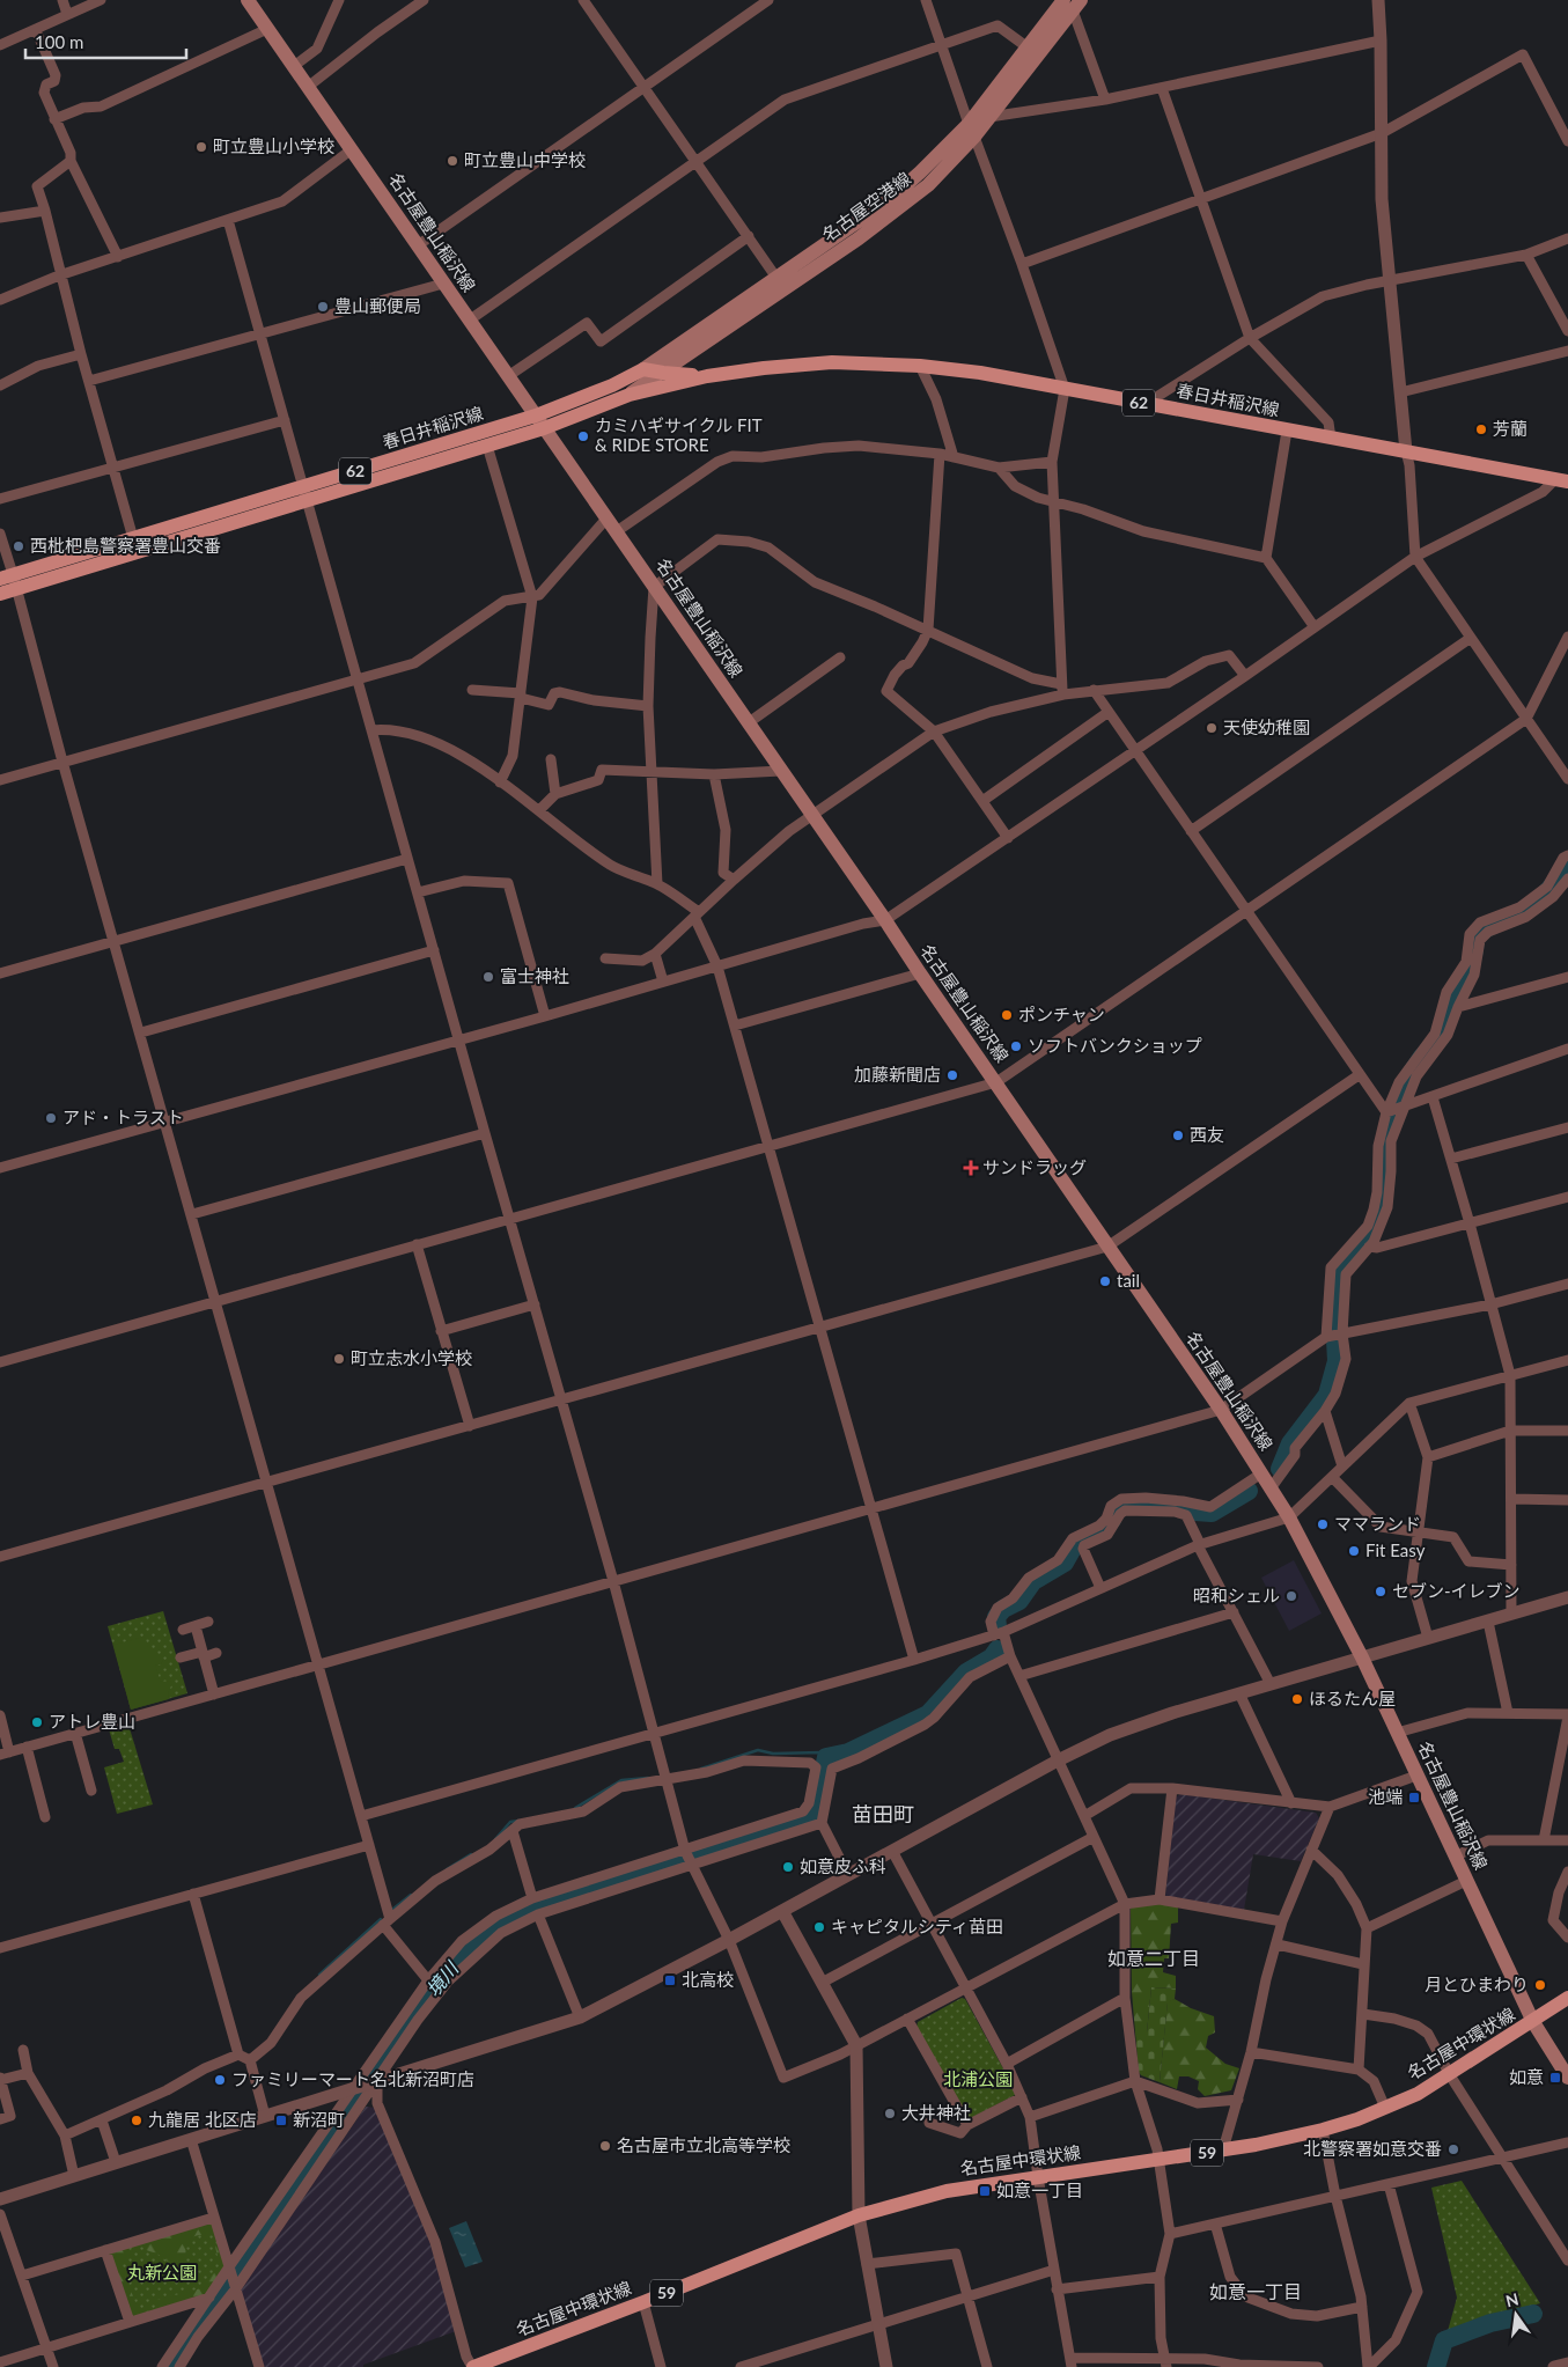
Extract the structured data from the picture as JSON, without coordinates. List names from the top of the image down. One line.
{"streets":{"main road":["名古屋空港線","名古屋豊山稲沢線","春日井稲沢線","62","名古屋中環状線","59"]},"crossings":[["名古屋空港線","春日井稲沢線"],["名古屋豊山稲沢線","春日井稲沢線"],["名古屋豊山稲沢線","名古屋中環状線"]],"districts":["苗田町","如意二丁目","如意一丁目"],"water":["境川"],"parks":["北浦公園","丸新公園"],"places":{"other":["町立豊山小学校","町立豊山中学校","豊山郵便局","芳蘭","カミハギサイクル FIT & RIDE STORE","西枇杷島警察署豊山交番","天使幼稚園","富士神社","ポンチャン","ソフトバンクショップ","加藤新聞店","アド・トラスト","西友","tail","町立志水小学校","ママランド","Fit Easy","セブン-イレブン","昭和シェル","ほるたん屋","アトレ豊山","如意皮ふ科","キャピタルシティ苗田","月とひまわり","ファミリーマート名北新沼町店","大井神社","九龍居 北区店","名古屋市立北高等学校","北警察署如意交番"],"health":["サンドラッグ"],"transit":["池端","北高校","如意","新沼町","如意一丁目"]},"scale_bar":"100 m","north":"top"}
